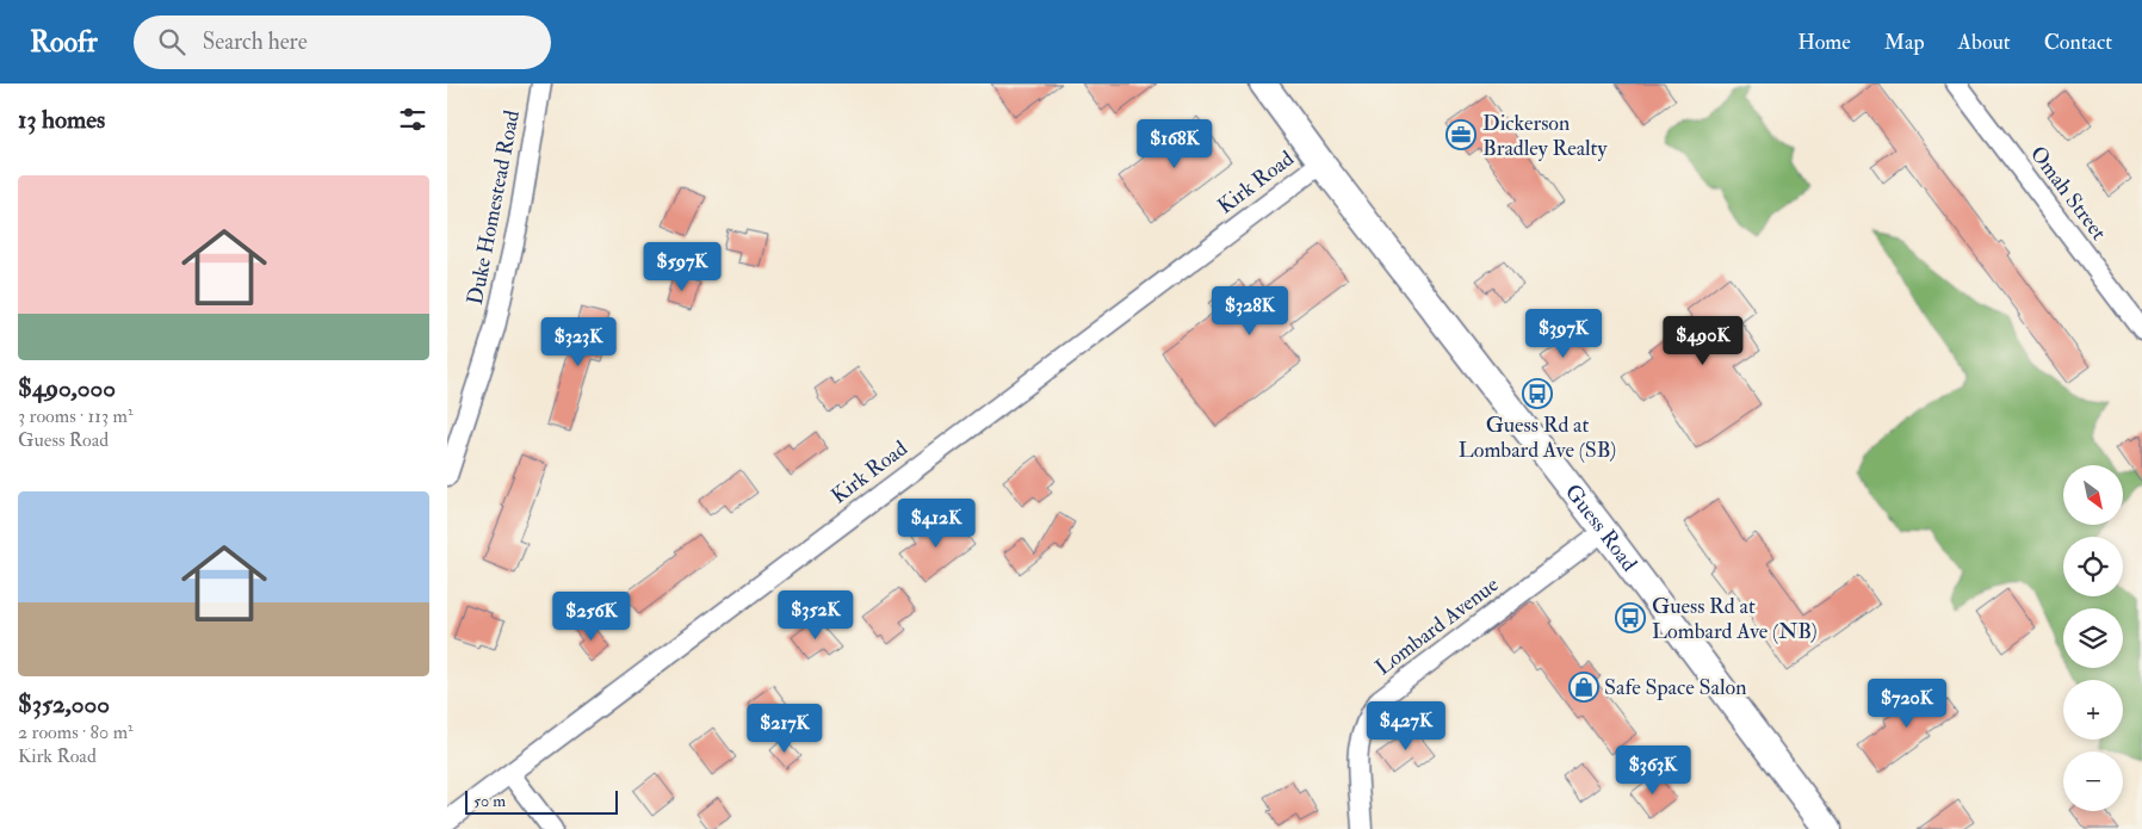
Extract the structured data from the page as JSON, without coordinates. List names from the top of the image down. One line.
{"streets":{"main road":["Guess Road"],"street":["Kirk Road","Omah Street","Duke Homestead Road","Lombard Avenue"]},"crossings":[["Kirk Road","Guess Road"],["Guess Road","Lombard Avenue"]],"places":{"office":["Dickerson Bradley Realty"],"bus stop":["Guess Rd at Lombard Ave (SB)","Guess Rd at Lombard Ave (NB)"],"shop":["Safe Space Salon"]},"scale_bar":"50 m","north":"bottom right","page":{"header":"Roofr","search":"Search here","nav":["Home","Map","About","Contact"],"heading":"13 homes","price":["$168K","$597K","$328K","$397K","$490K","$323K","$412K","$352K","$256K","$720K","$427K","$217K","$363K"],"list":[{"name":"$490,000","note":"3 rooms · 113 m² · Guess Road"},{"name":"$352,000","note":"2 rooms · 80 m² · Kirk Road"}],"map_buttons":["+","−"],"scale":"50 m"}}
